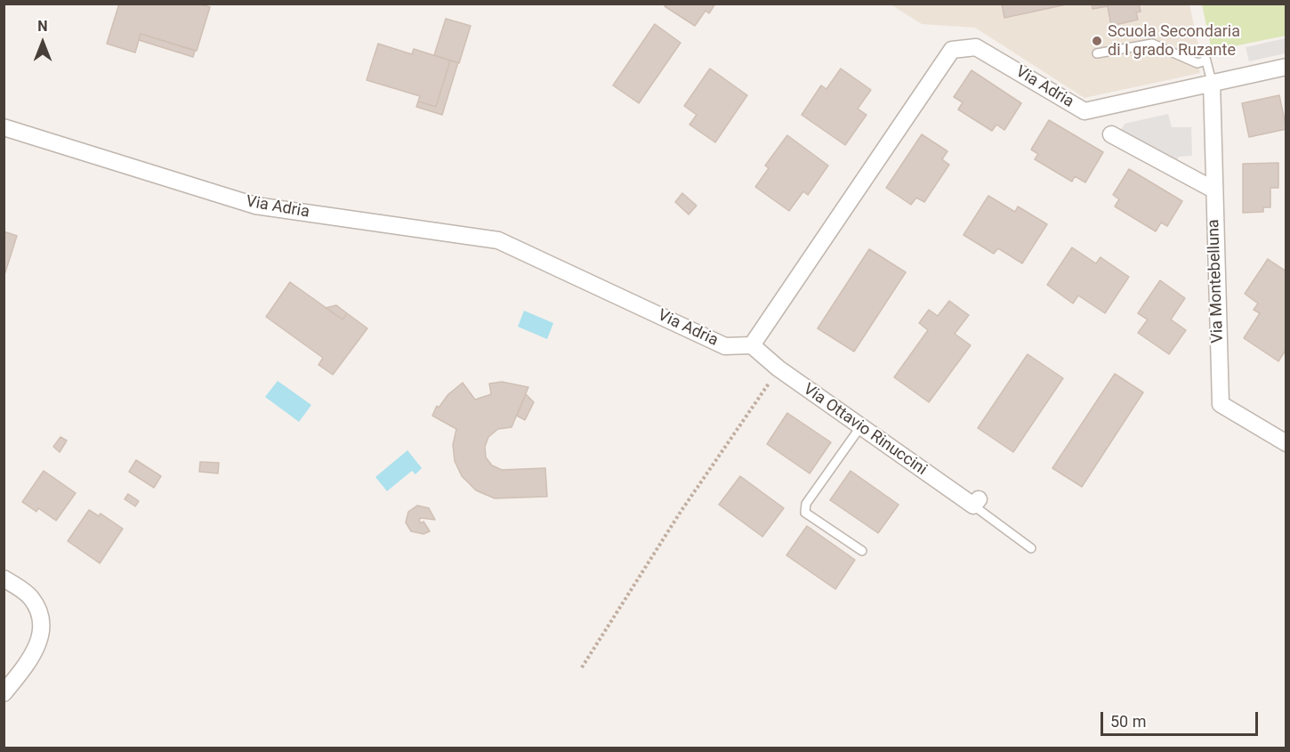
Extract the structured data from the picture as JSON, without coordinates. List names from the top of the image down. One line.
{"streets":{"street":["Via Adria","Via Montebelluna","Via Ottavio Rinuccini"]},"crossings":[["Via Adria","Via Montebelluna"],["Via Adria","Via Ottavio Rinuccini"]],"places":["Scuola Secondaria di I grado Ruzante"],"scale_bar":"50 m","north":"top"}
